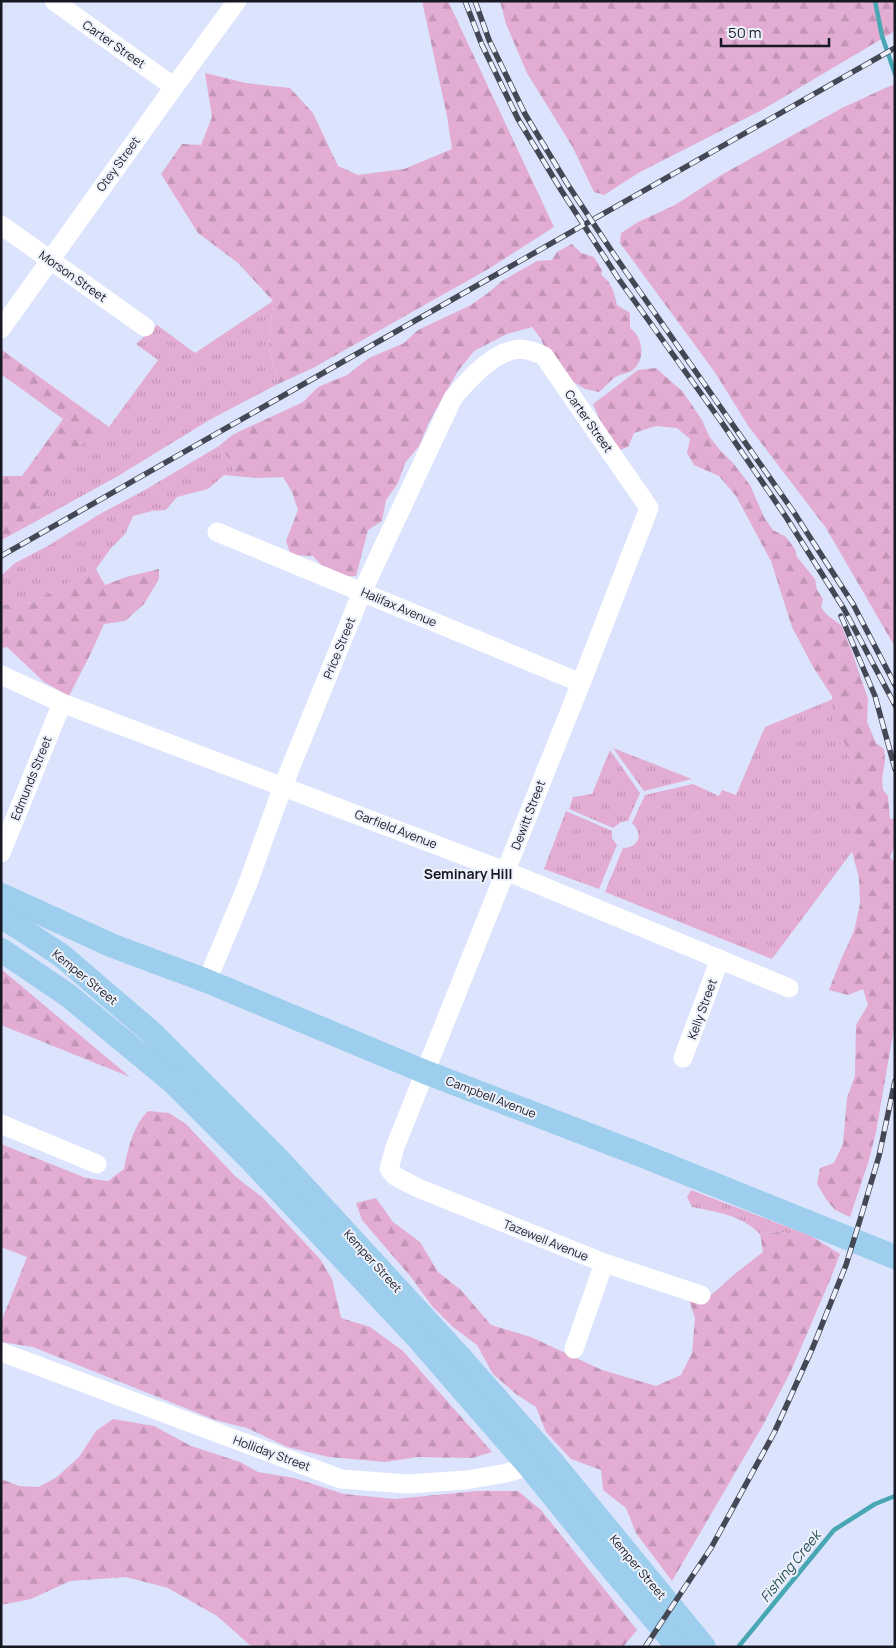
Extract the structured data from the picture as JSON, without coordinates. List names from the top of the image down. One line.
{"streets":{"main road":["Kemper Street","Campbell Avenue"],"street":["Carter Street","Otey Street","Morson Street","Halifax Avenue","Price Street","Edmunds Street","Dewitt Street","Garfield Avenue","Kelly Street","Tazewell Avenue","Holliday Street"]},"crossings":[["Carter Street","Otey Street"],["Carter Street","Price Street"],["Carter Street","Dewitt Street"],["Otey Street","Morson Street"],["Halifax Avenue","Price Street"],["Halifax Avenue","Dewitt Street"],["Price Street","Garfield Avenue"],["Price Street","Campbell Avenue"],["Edmunds Street","Garfield Avenue"],["Dewitt Street","Garfield Avenue"],["Dewitt Street","Campbell Avenue"],["Dewitt Street","Tazewell Avenue"],["Garfield Avenue","Kelly Street"],["Kemper Street","Holliday Street"]],"districts":["Seminary Hill"],"water":["Fishing Creek"],"scale_bar":"50 m"}
